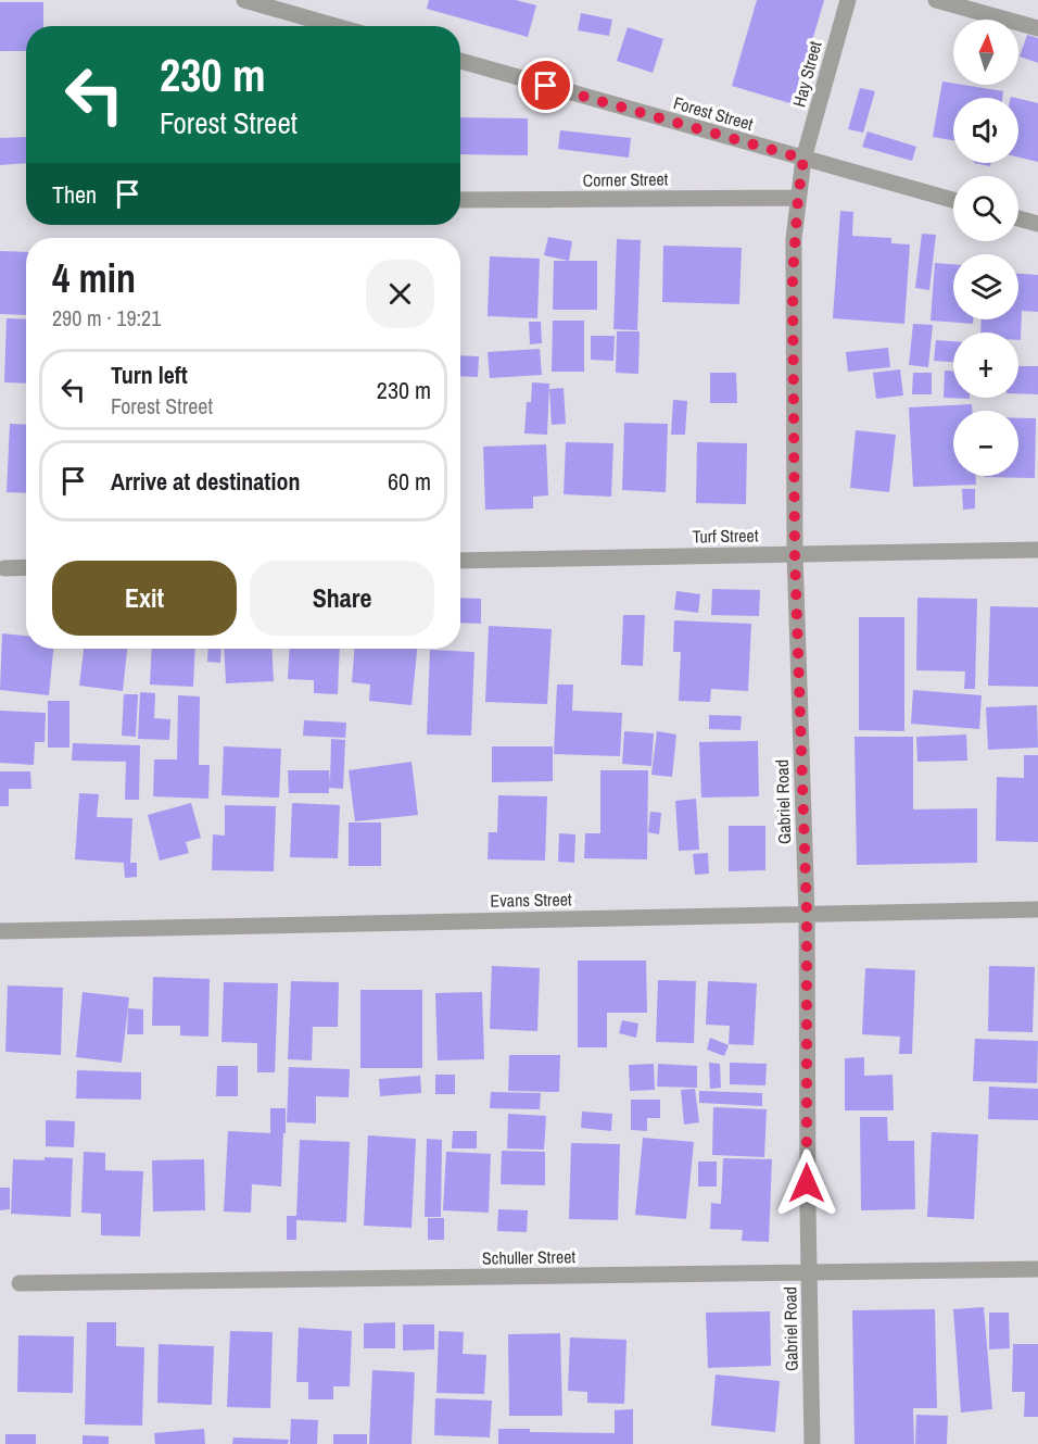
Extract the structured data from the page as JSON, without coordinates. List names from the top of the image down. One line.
{"streets":{"street":["Hay Street","Forest Street","Corner Street","Turf Street","Gabriel Road","Evans Street","Schuller Street"]},"crossings":[["Hay Street","Forest Street"],["Hay Street","Gabriel Road"],["Forest Street","Gabriel Road"],["Corner Street","Gabriel Road"],["Turf Street","Gabriel Road"],["Gabriel Road","Evans Street"],["Gabriel Road","Schuller Street"]],"north":"top","page":{"map_buttons":["+","−"],"turn":["230 m","Forest Street"],"then":"Then","heading":["4 min","290 m · 19:21"],"list":[{"name":"Turn left","note":"Forest Street","value":"230 m"},{"name":"Arrive at destination","value":"60 m"}],"buttons":["Exit","Share"]}}
